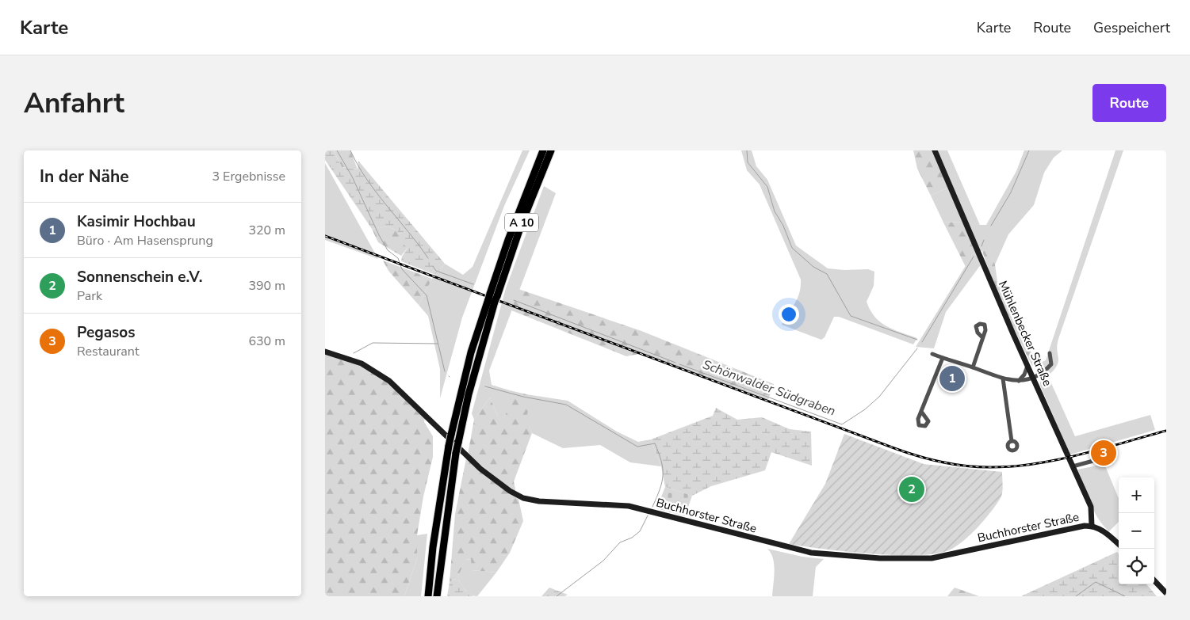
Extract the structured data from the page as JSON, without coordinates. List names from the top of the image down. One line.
{"streets":{"highway":["A 10"],"main road":["Mühlenbecker Straße","Buchhorster Straße"]},"crossings":[["Mühlenbecker Straße","Buchhorster Straße"]],"water":["Schönwalder Südgraben"],"page":{"header":"Karte","nav":["Karte","Route","Gespeichert"],"buttons":"Route","title":"Anfahrt","heading":["In der Nähe","3 Ergebnisse"],"list":[{"mark":"1","name":"Kasimir Hochbau","note":"Büro · Am Hasensprung","value":"320 m"},{"mark":"2","name":"Sonnenschein e.V.","note":"Park","value":"390 m"},{"mark":"3","name":"Pegasos","note":"Restaurant","value":"630 m"}],"pins":["1","3","2"],"map_buttons":["+","−"]}}
